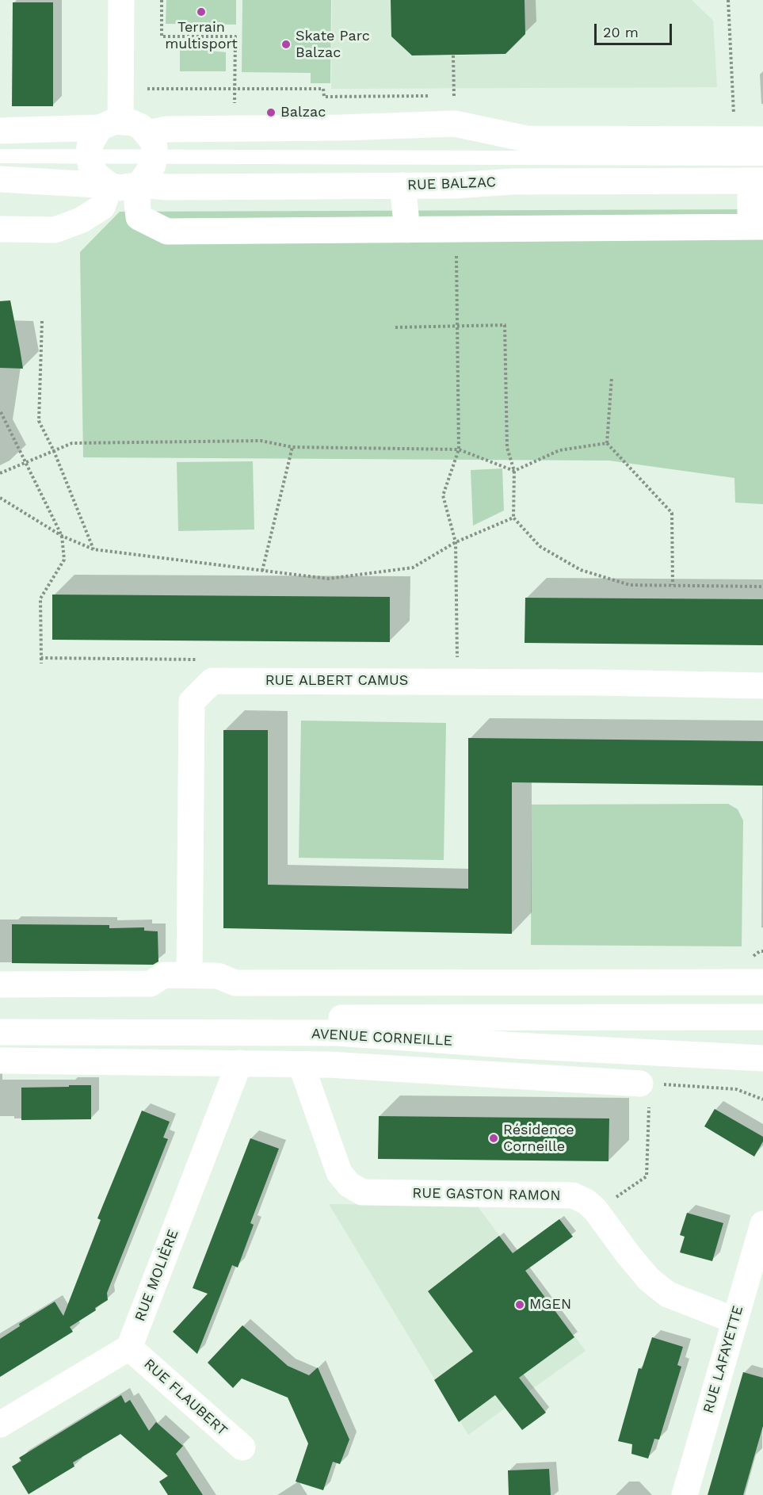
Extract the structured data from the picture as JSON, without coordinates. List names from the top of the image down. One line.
{"streets":{"street":["RUE BALZAC","RUE ALBERT CAMUS","AVENUE CORNEILLE","RUE GASTON RAMON","RUE MOLIÈRE","RUE LAFAYETTE","RUE FLAUBERT"]},"crossings":[["AVENUE CORNEILLE","RUE GASTON RAMON"],["AVENUE CORNEILLE","RUE MOLIÈRE"],["RUE GASTON RAMON","RUE LAFAYETTE"],["RUE MOLIÈRE","RUE FLAUBERT"]],"places":["Terrain multisport","Skate Parc Balzac","Balzac","Résidence Corneille","MGEN"],"scale_bar":"20 m"}
